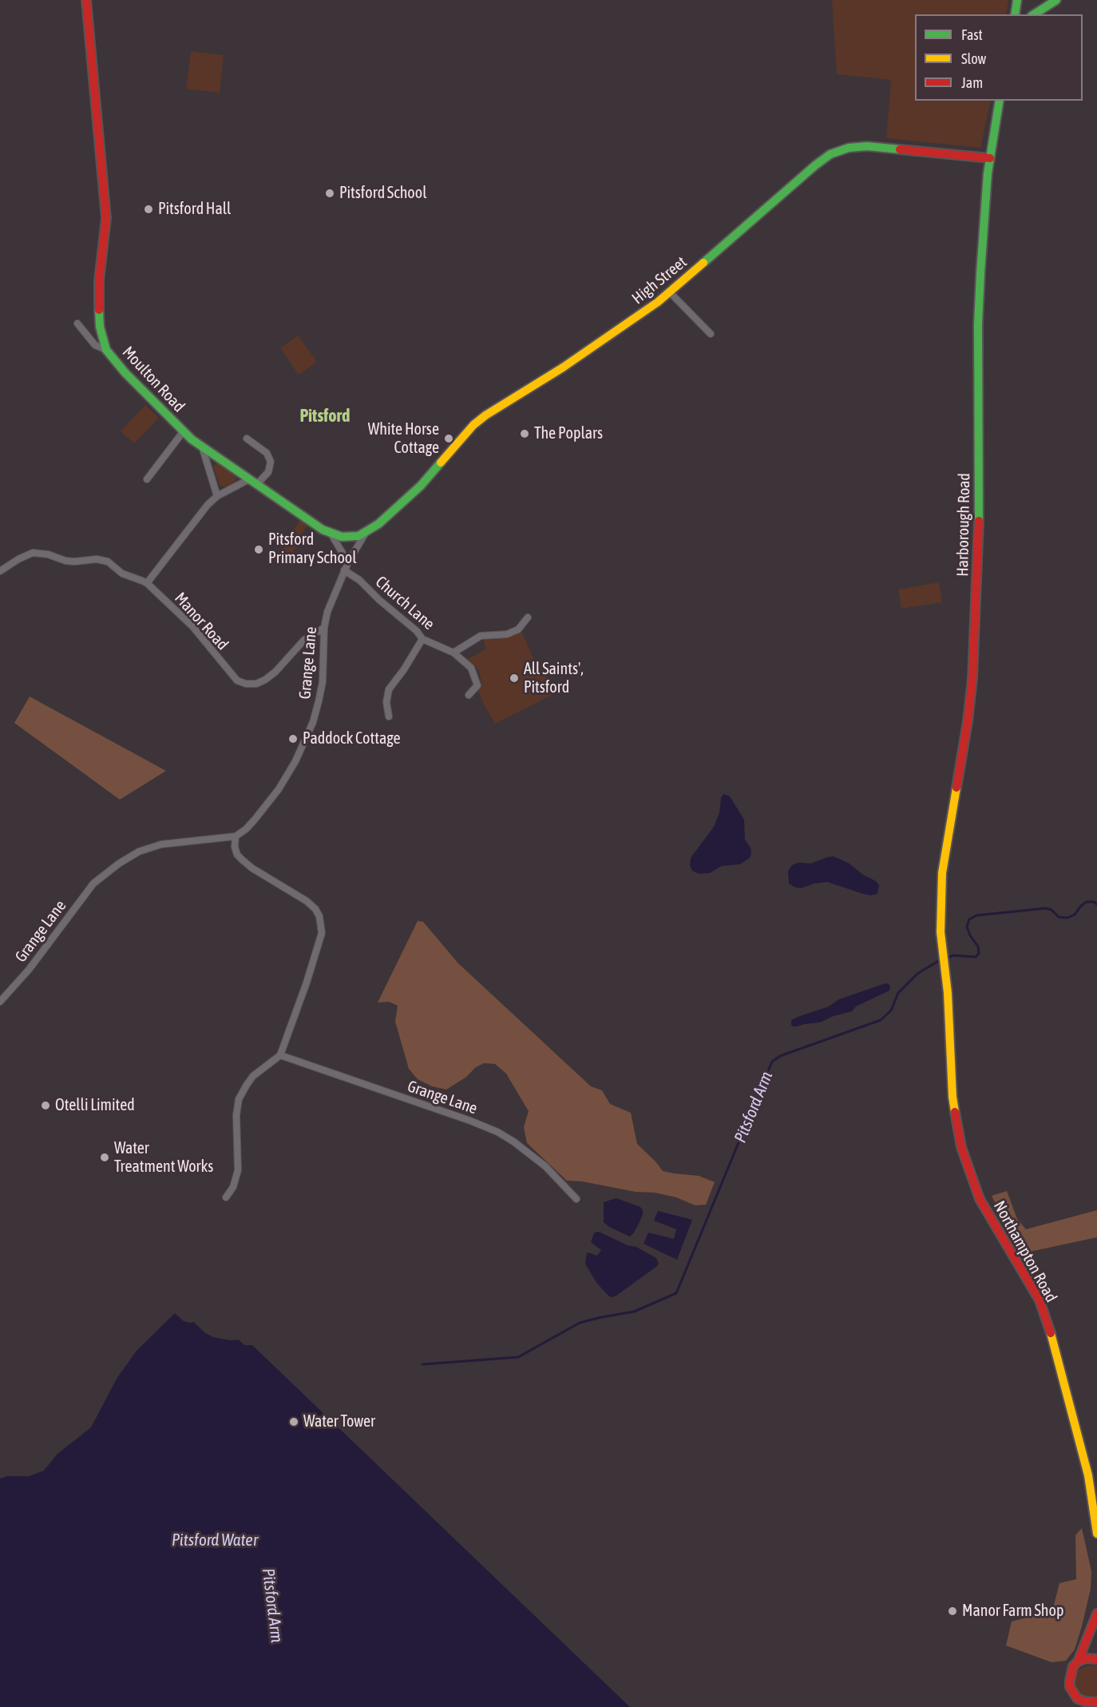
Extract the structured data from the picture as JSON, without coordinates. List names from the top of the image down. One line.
{"streets":{"main road":["High Street","Moulton Road","Harborough Road","Northampton Road"],"street":["Church Lane","Manor Road","Grange Lane"]},"crossings":[["High Street","Moulton Road"],["High Street","Harborough Road"],["Moulton Road","Grange Lane"],["Harborough Road","Northampton Road"],["Church Lane","Grange Lane"],["Manor Road","Grange Lane"]],"districts":["Pitsford"],"water":["Pitsford Arm","Pitsford Water"],"places":["Pitsford School","Pitsford Hall","The Poplars","White Horse Cottage","Pitsford Primary School","All Saints', Pitsford","Paddock Cottage","Otelli Limited","Water Treatment Works","Water Tower","Manor Farm Shop"],"legend":["Fast","Slow","Jam"]}
